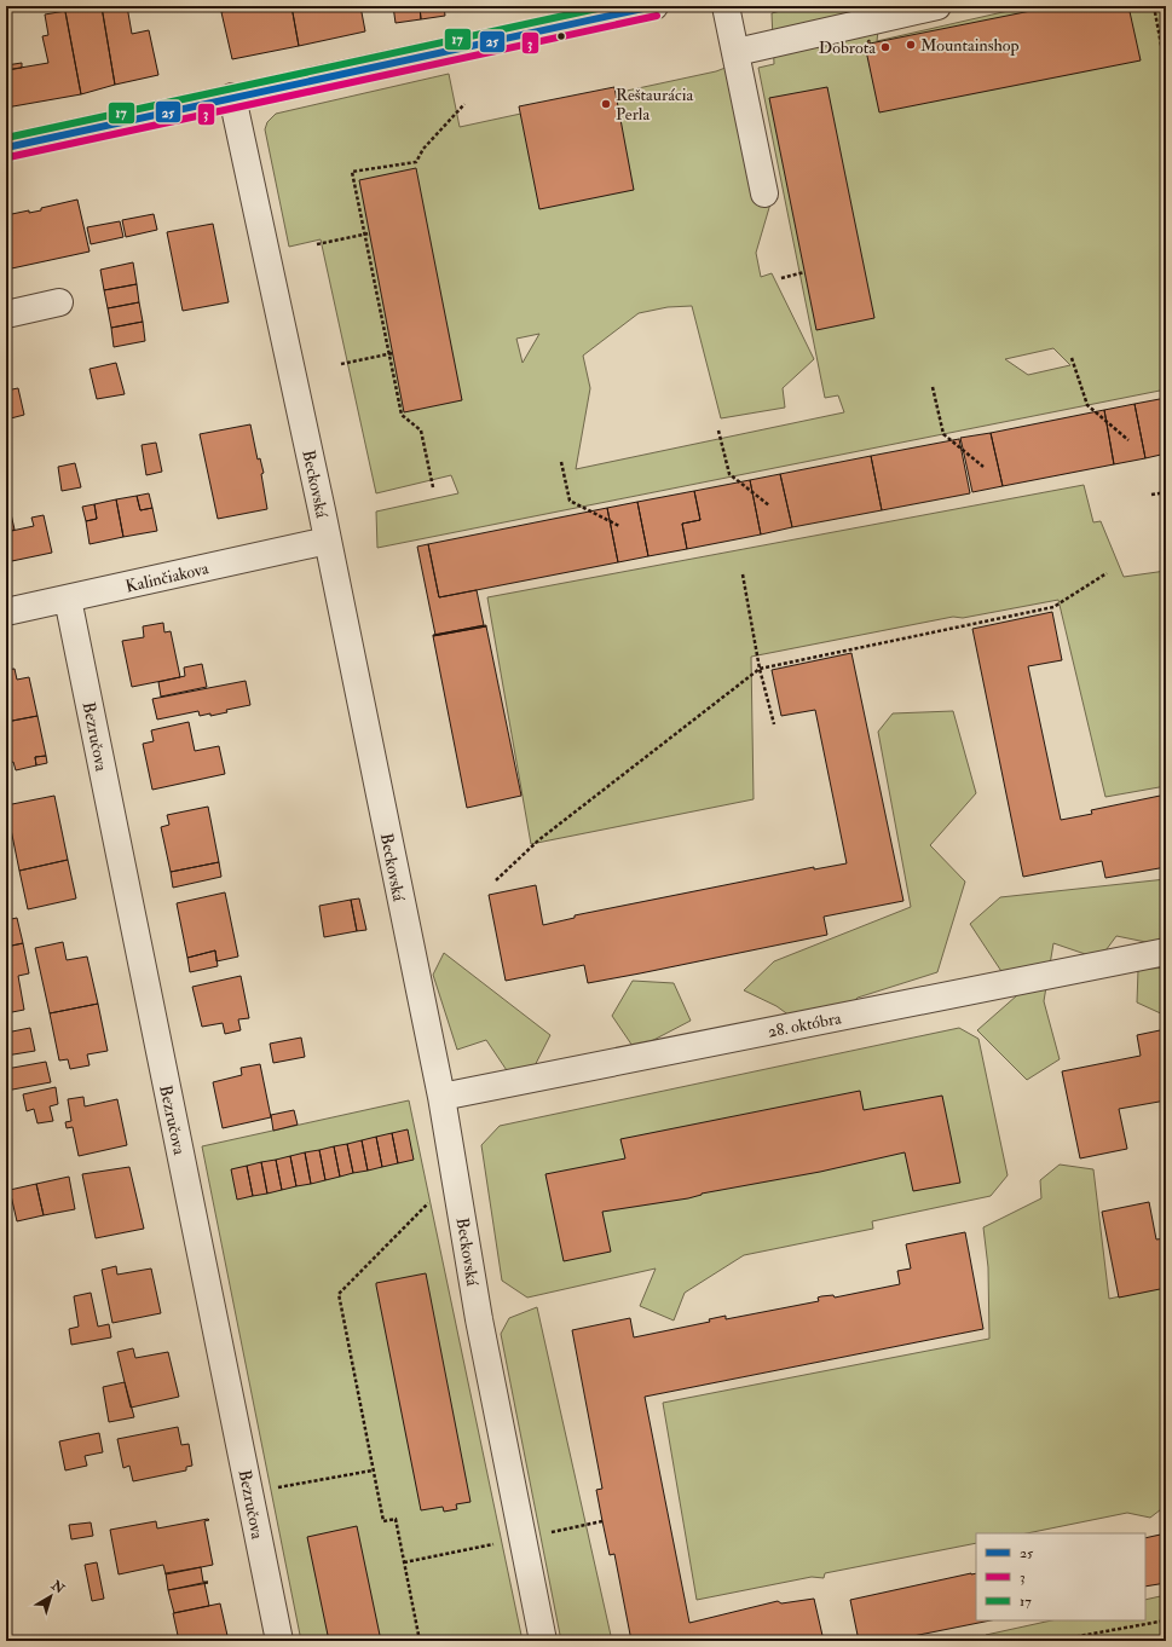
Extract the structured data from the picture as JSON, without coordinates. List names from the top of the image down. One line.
{"streets":{"street":["Beckovská","Kalinčiakova","Bezručova","28. októbra"]},"crossings":[["Beckovská","Kalinčiakova"],["Beckovská","28. októbra"],["Kalinčiakova","Bezručova"]],"places":["Mountainshop","Dobrota","Reštaurácia Perla"],"lines":["transit line 25","transit line 17","transit line 3"],"legend":["25","3","17"],"north":"top right"}
